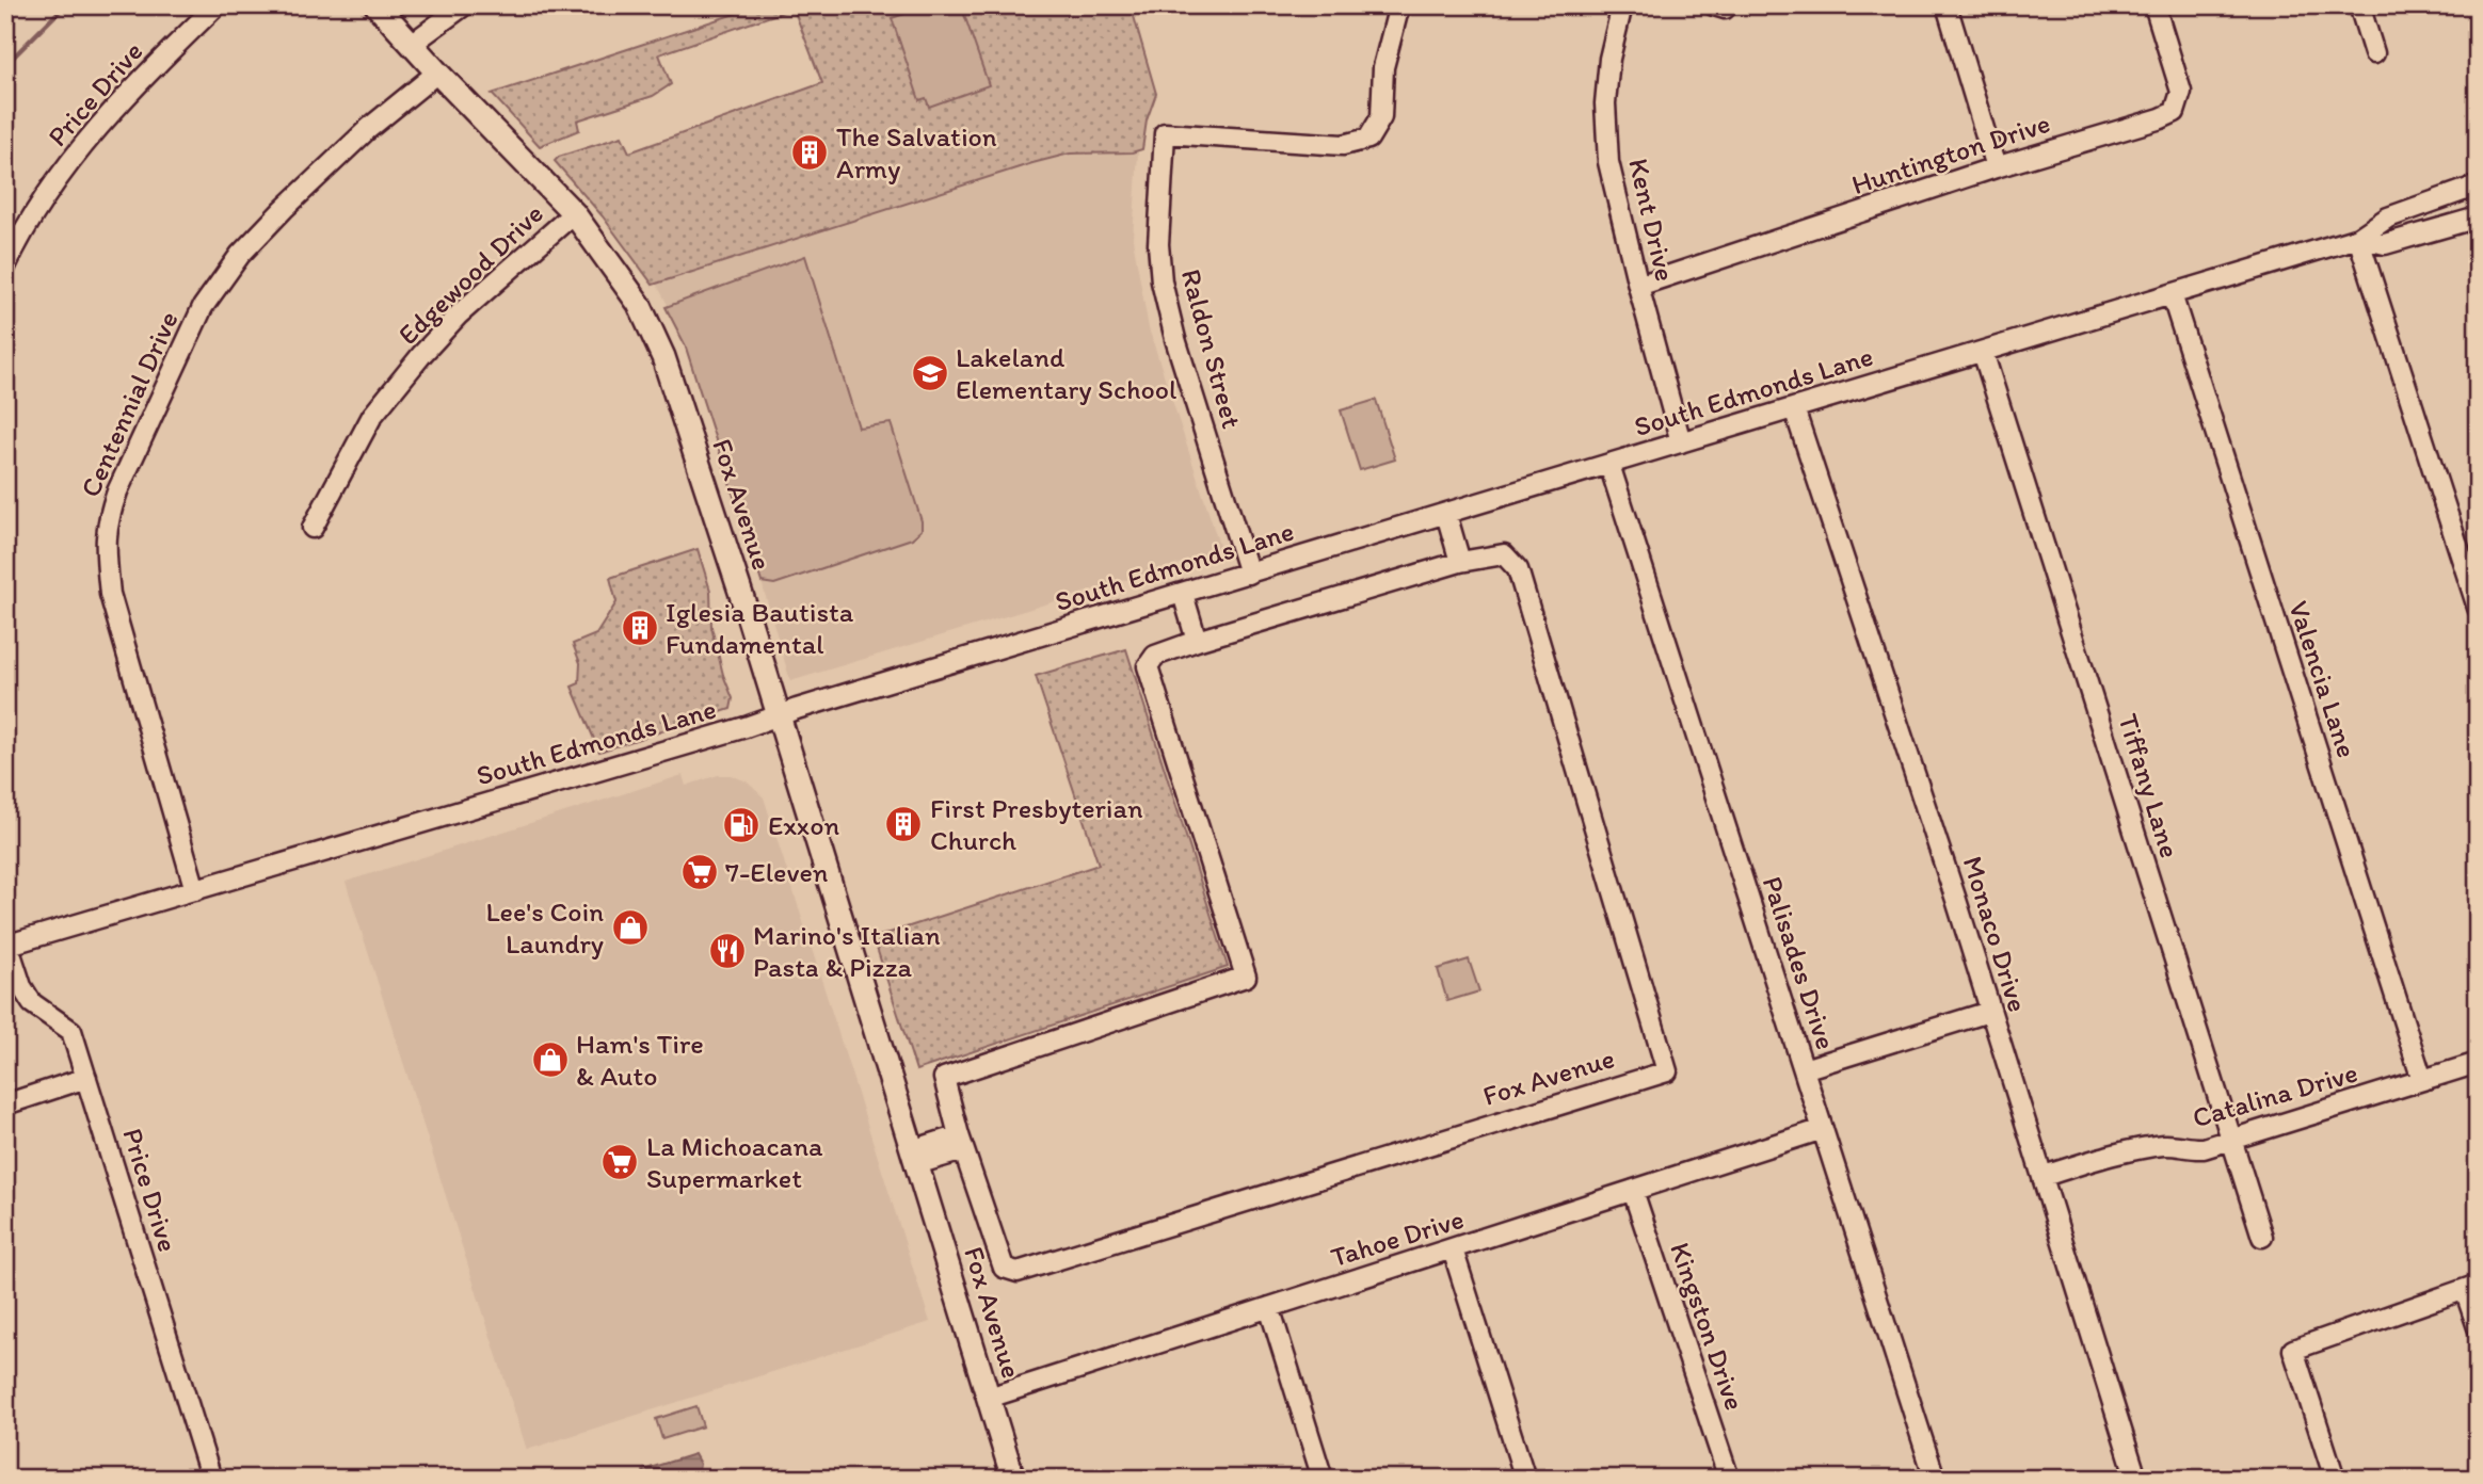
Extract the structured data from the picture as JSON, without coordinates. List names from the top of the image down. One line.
{"streets":{"main road":["Fox Avenue"],"street":["Price Drive","Huntington Drive","Kent Drive","Edgewood Drive","Raldon Street","South Edmonds Lane","Centennial Drive","Valencia Lane","Tiffany Lane","Monaco Drive","Palisades Drive","Catalina Drive","Tahoe Drive","Kingston Drive"]},"crossings":[["Price Drive","South Edmonds Lane"],["Huntington Drive","Kent Drive"],["Kent Drive","South Edmonds Lane"],["Edgewood Drive","Fox Avenue"],["Raldon Street","South Edmonds Lane"],["South Edmonds Lane","Centennial Drive"],["South Edmonds Lane","Fox Avenue"],["South Edmonds Lane","Valencia Lane"],["South Edmonds Lane","Tiffany Lane"],["South Edmonds Lane","Monaco Drive"],["South Edmonds Lane","Palisades Drive"],["Centennial Drive","Fox Avenue"],["Fox Avenue","Tahoe Drive"],["Valencia Lane","Catalina Drive"],["Tiffany Lane","Catalina Drive"],["Monaco Drive","Catalina Drive"],["Palisades Drive","Tahoe Drive"],["Tahoe Drive","Kingston Drive"]],"places":{"building":["The Salvation Army","Iglesia Bautista Fundamental","First Presbyterian Church"],"school or university":["Lakeland Elementary School"],"fuel station":["Exxon"],"supermarket":["7-Eleven","La Michoacana Supermarket"],"shop":["Lee's Coin Laundry","Ham's Tire & Auto"],"restaurant":["Marino's Italian Pasta & Pizza"]}}
